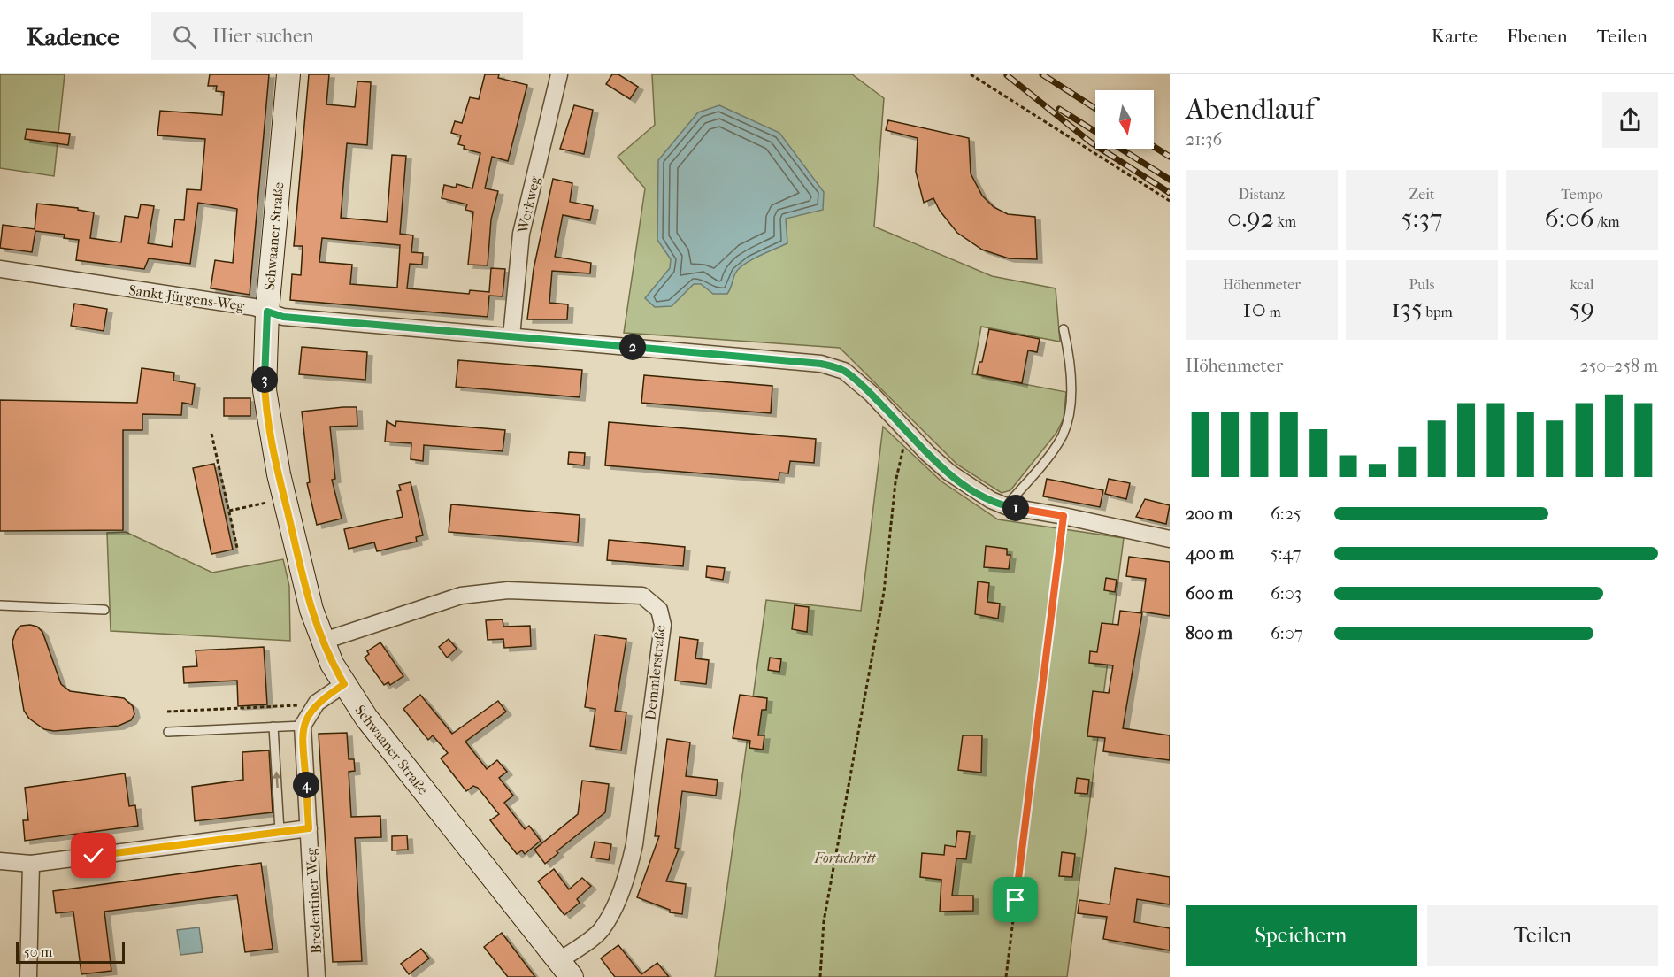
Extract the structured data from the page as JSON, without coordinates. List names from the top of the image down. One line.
{"streets":{"main road":["Schwaaner Straße"],"street":["Werkweg","Sankt-Jürgens-Weg","Demmlerstraße","Bredentiner Weg"]},"crossings":[["Werkweg","Sankt-Jürgens-Weg"],["Schwaaner Straße","Sankt-Jürgens-Weg"],["Schwaaner Straße","Demmlerstraße"]],"parks":["Fortschritt"],"scale_bar":"50 m","north":"bottom","page":{"header":"Kadence","search":"Hier suchen","nav":["Karte","Ebenen","Teilen"],"heading":["Abendlauf","21:36"],"stats":[["Distanz","0.92 km"],["Zeit","5:37"],["Tempo","6:06 /km"],["Höhenmeter","10 m"],["Puls","135 bpm"],["kcal","59"]],"pins":["2","3","1","4"],"chart":["Höhenmeter","250–258 m"],"list":[{"name":"200 m","note":"6:25"},{"name":"400 m","note":"5:47"},{"name":"600 m","note":"6:03"},{"name":"800 m","note":"6:07"}],"buttons":["Speichern","Teilen"],"scale":"50 m"}}
